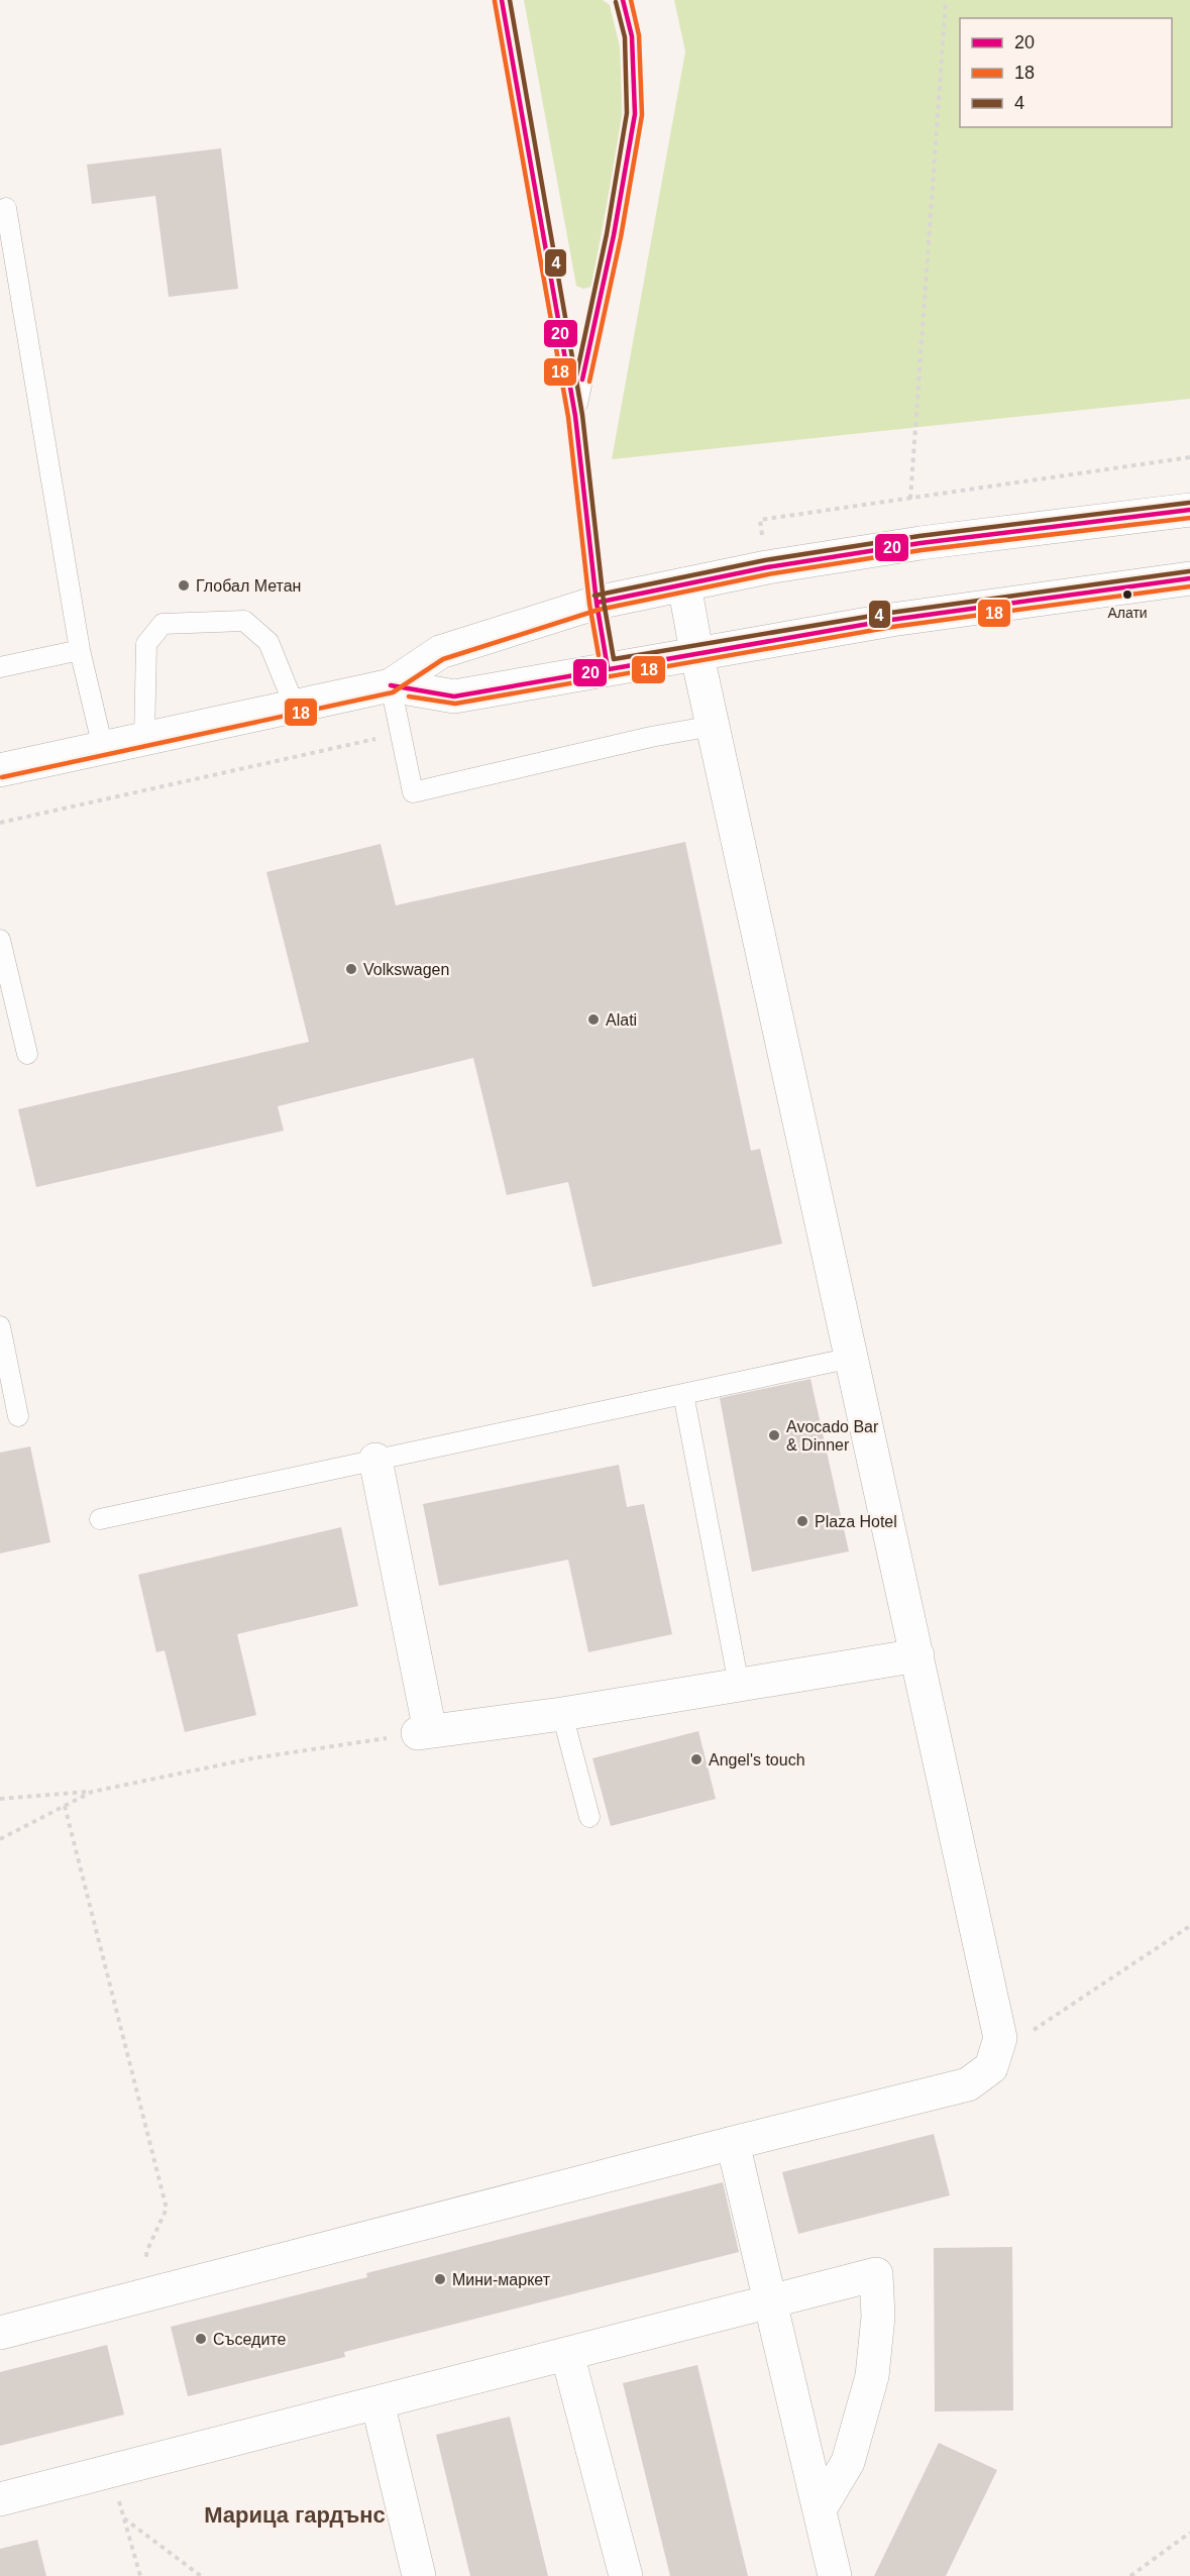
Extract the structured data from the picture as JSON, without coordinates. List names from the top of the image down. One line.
{"districts":["Марица гардънс"],"places":["Глобал Метан","Алати","Volkswagen","Alati","Avocado Bar & Dinner","Plaza Hotel","Angel's touch","Мини-маркет","Съседите"],"lines":["transit line 20","transit line 18","transit line 4"],"legend":["20","18","4"]}
